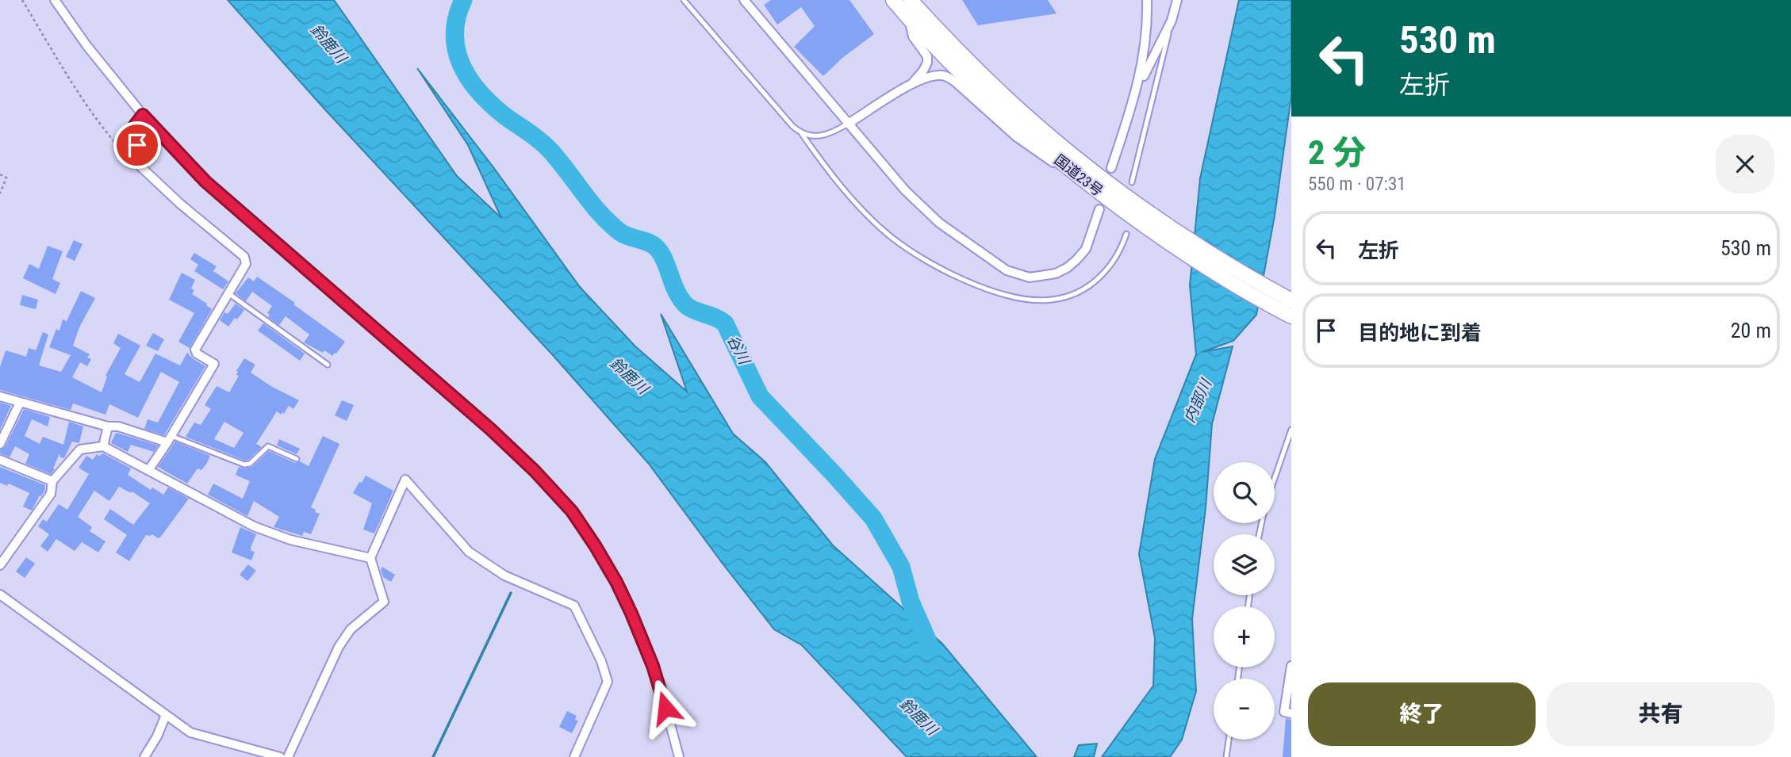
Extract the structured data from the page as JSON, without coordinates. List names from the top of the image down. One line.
{"streets":{"highway":["国道23号"]},"water":["鈴鹿川","谷川","内部川"],"page":{"turn":["530 m","左折"],"heading":["2 分","550 m · 07:31"],"list":[{"name":"左折","value":"530 m"},{"name":"目的地に到着","value":"20 m"}],"map_buttons":["+","−"],"buttons":["終了","共有"]}}
